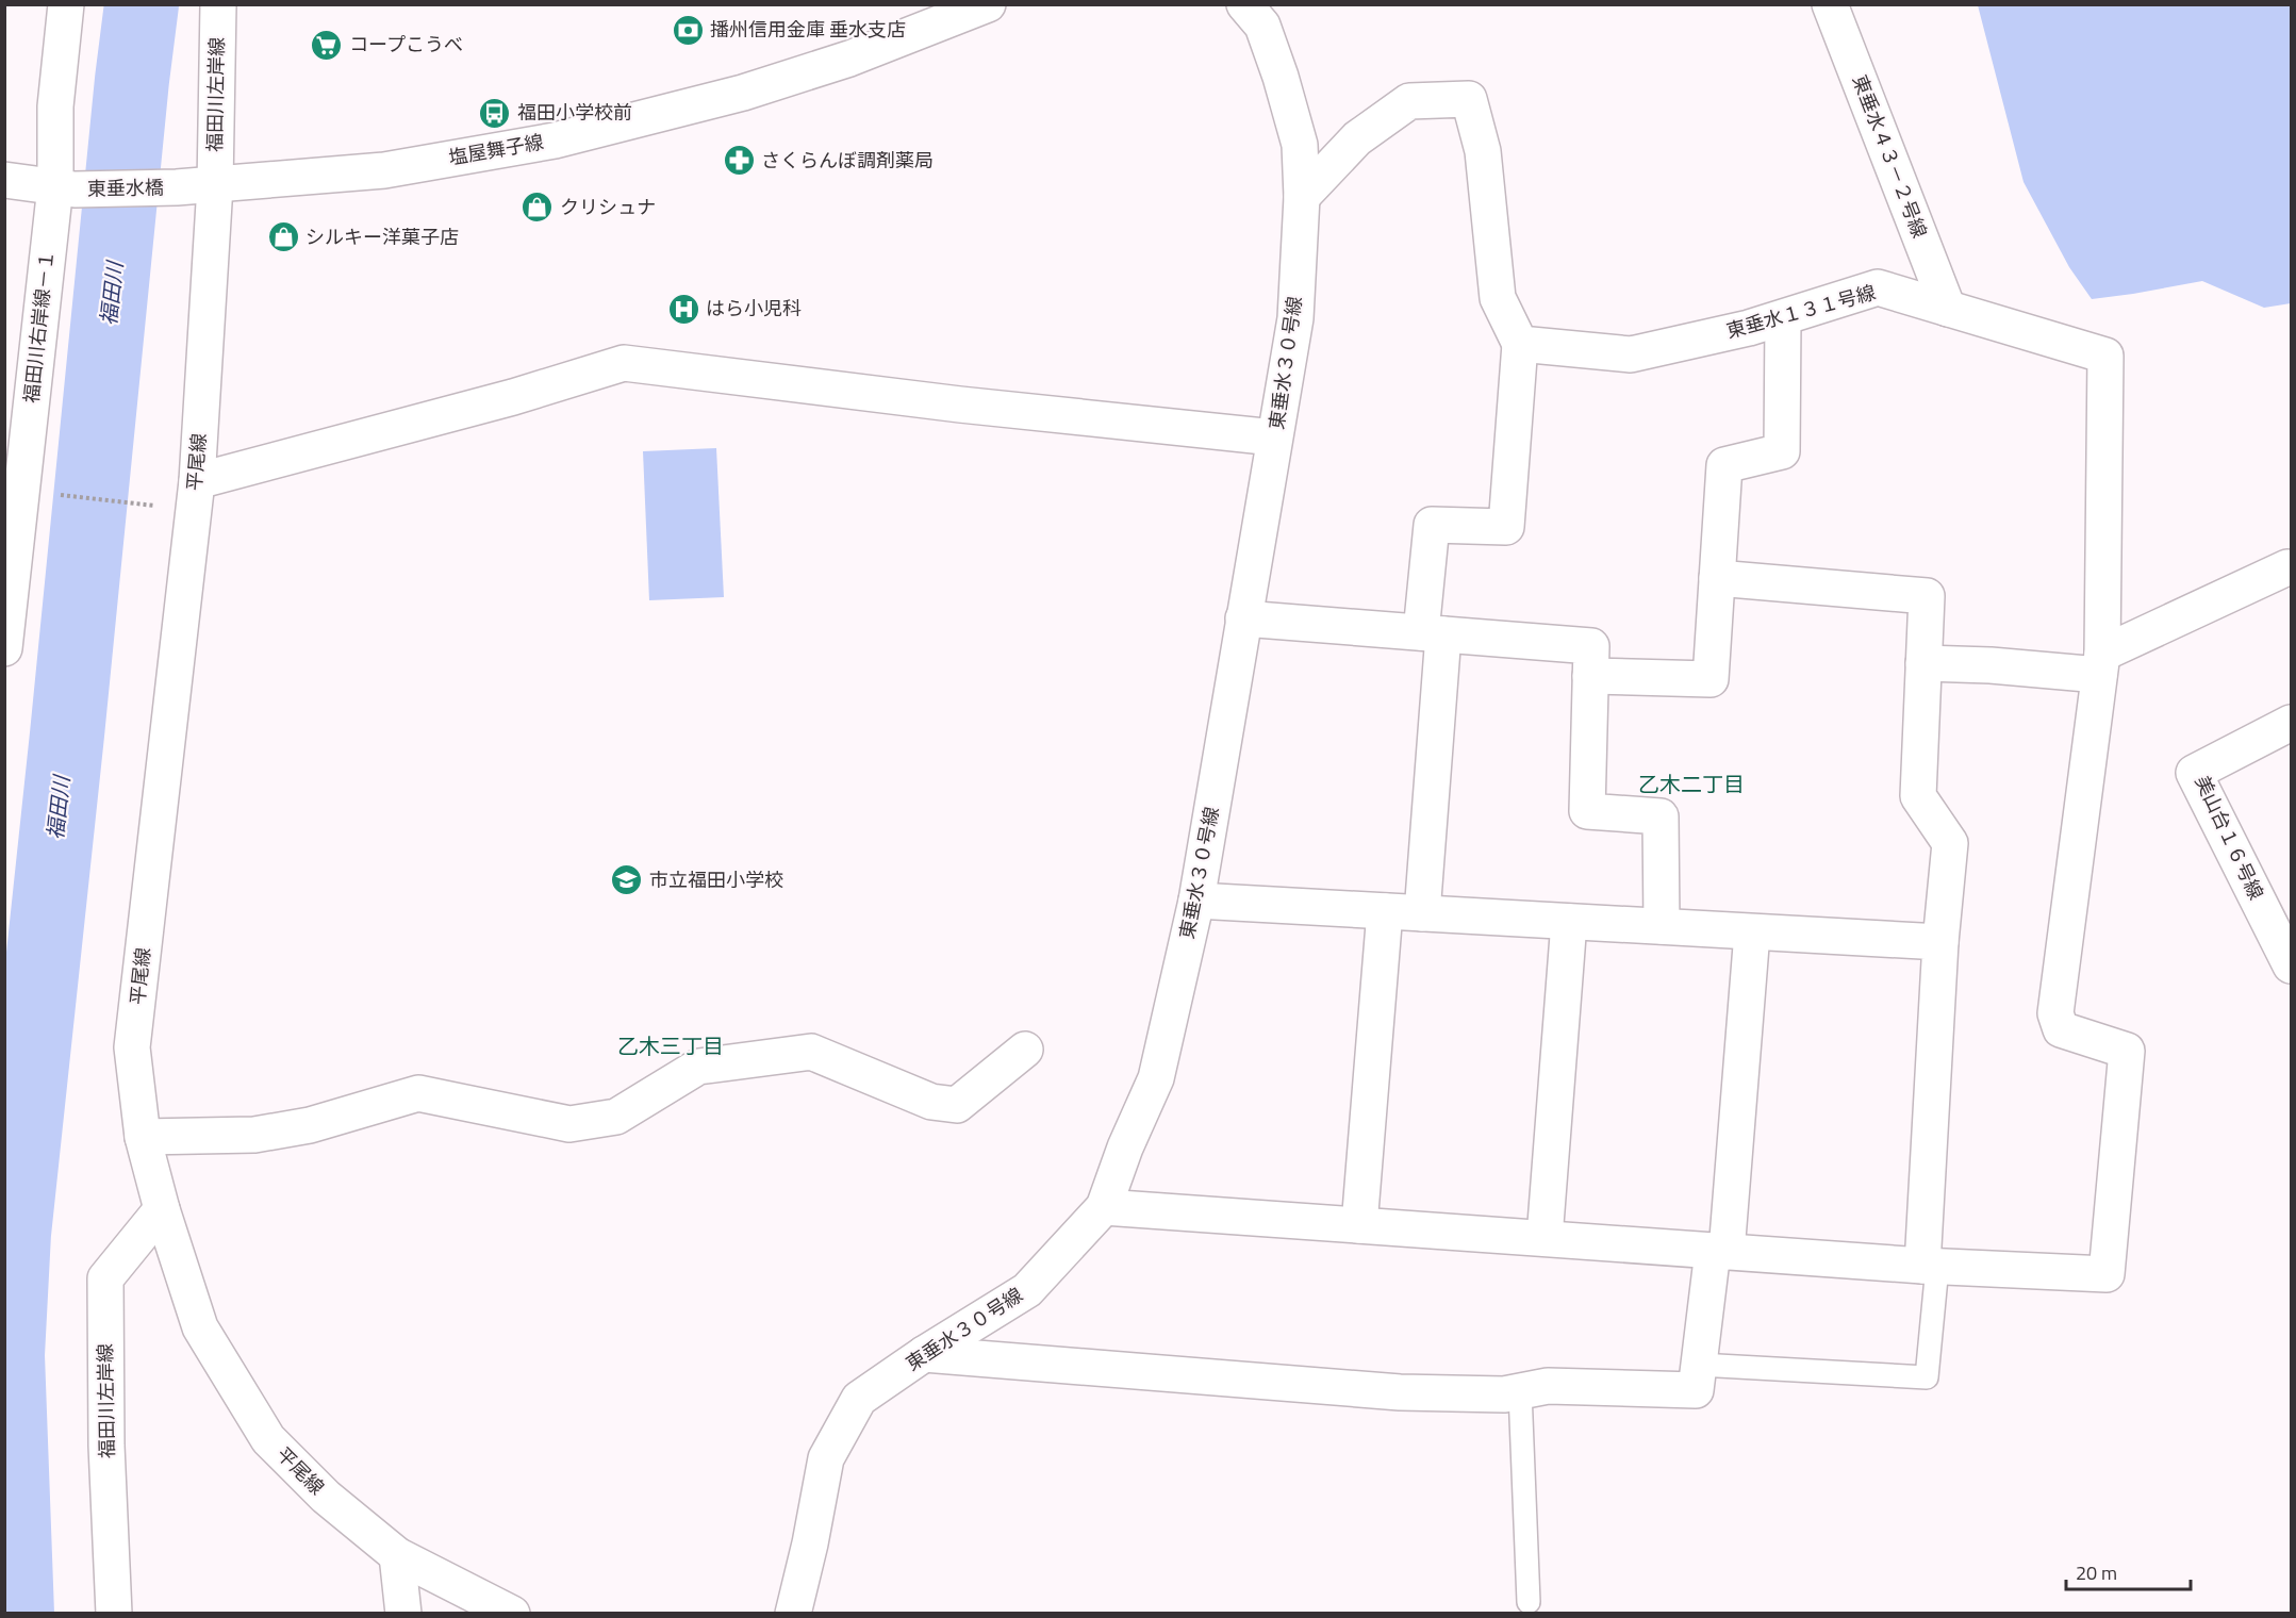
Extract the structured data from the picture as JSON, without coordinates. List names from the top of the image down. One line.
{"streets":{"street":["福田川左岸線","塩屋舞子線","東垂水４３－２号線","東垂水橋","東垂水１３１号線","福田川右岸線－１","東垂水３０号線","平尾線","美山台１６号線"]},"crossings":[["福田川左岸線","塩屋舞子線"],["福田川左岸線","平尾線"],["塩屋舞子線","東垂水橋"],["塩屋舞子線","平尾線"],["東垂水４３－２号線","東垂水１３１号線"],["東垂水橋","福田川右岸線－１"]],"districts":["乙木二丁目","乙木三丁目"],"water":["福田川"],"places":{"bank":["播州信用金庫 垂水支店"],"supermarket":["コープこうべ"],"bus stop":["福田小学校前"],"pharmacy":["さくらんぼ調剤薬局"],"shop":["クリシュナ","シルキー洋菓子店"],"hospital":["はら小児科"],"school or university":["市立福田小学校"]},"scale_bar":"20 m"}
